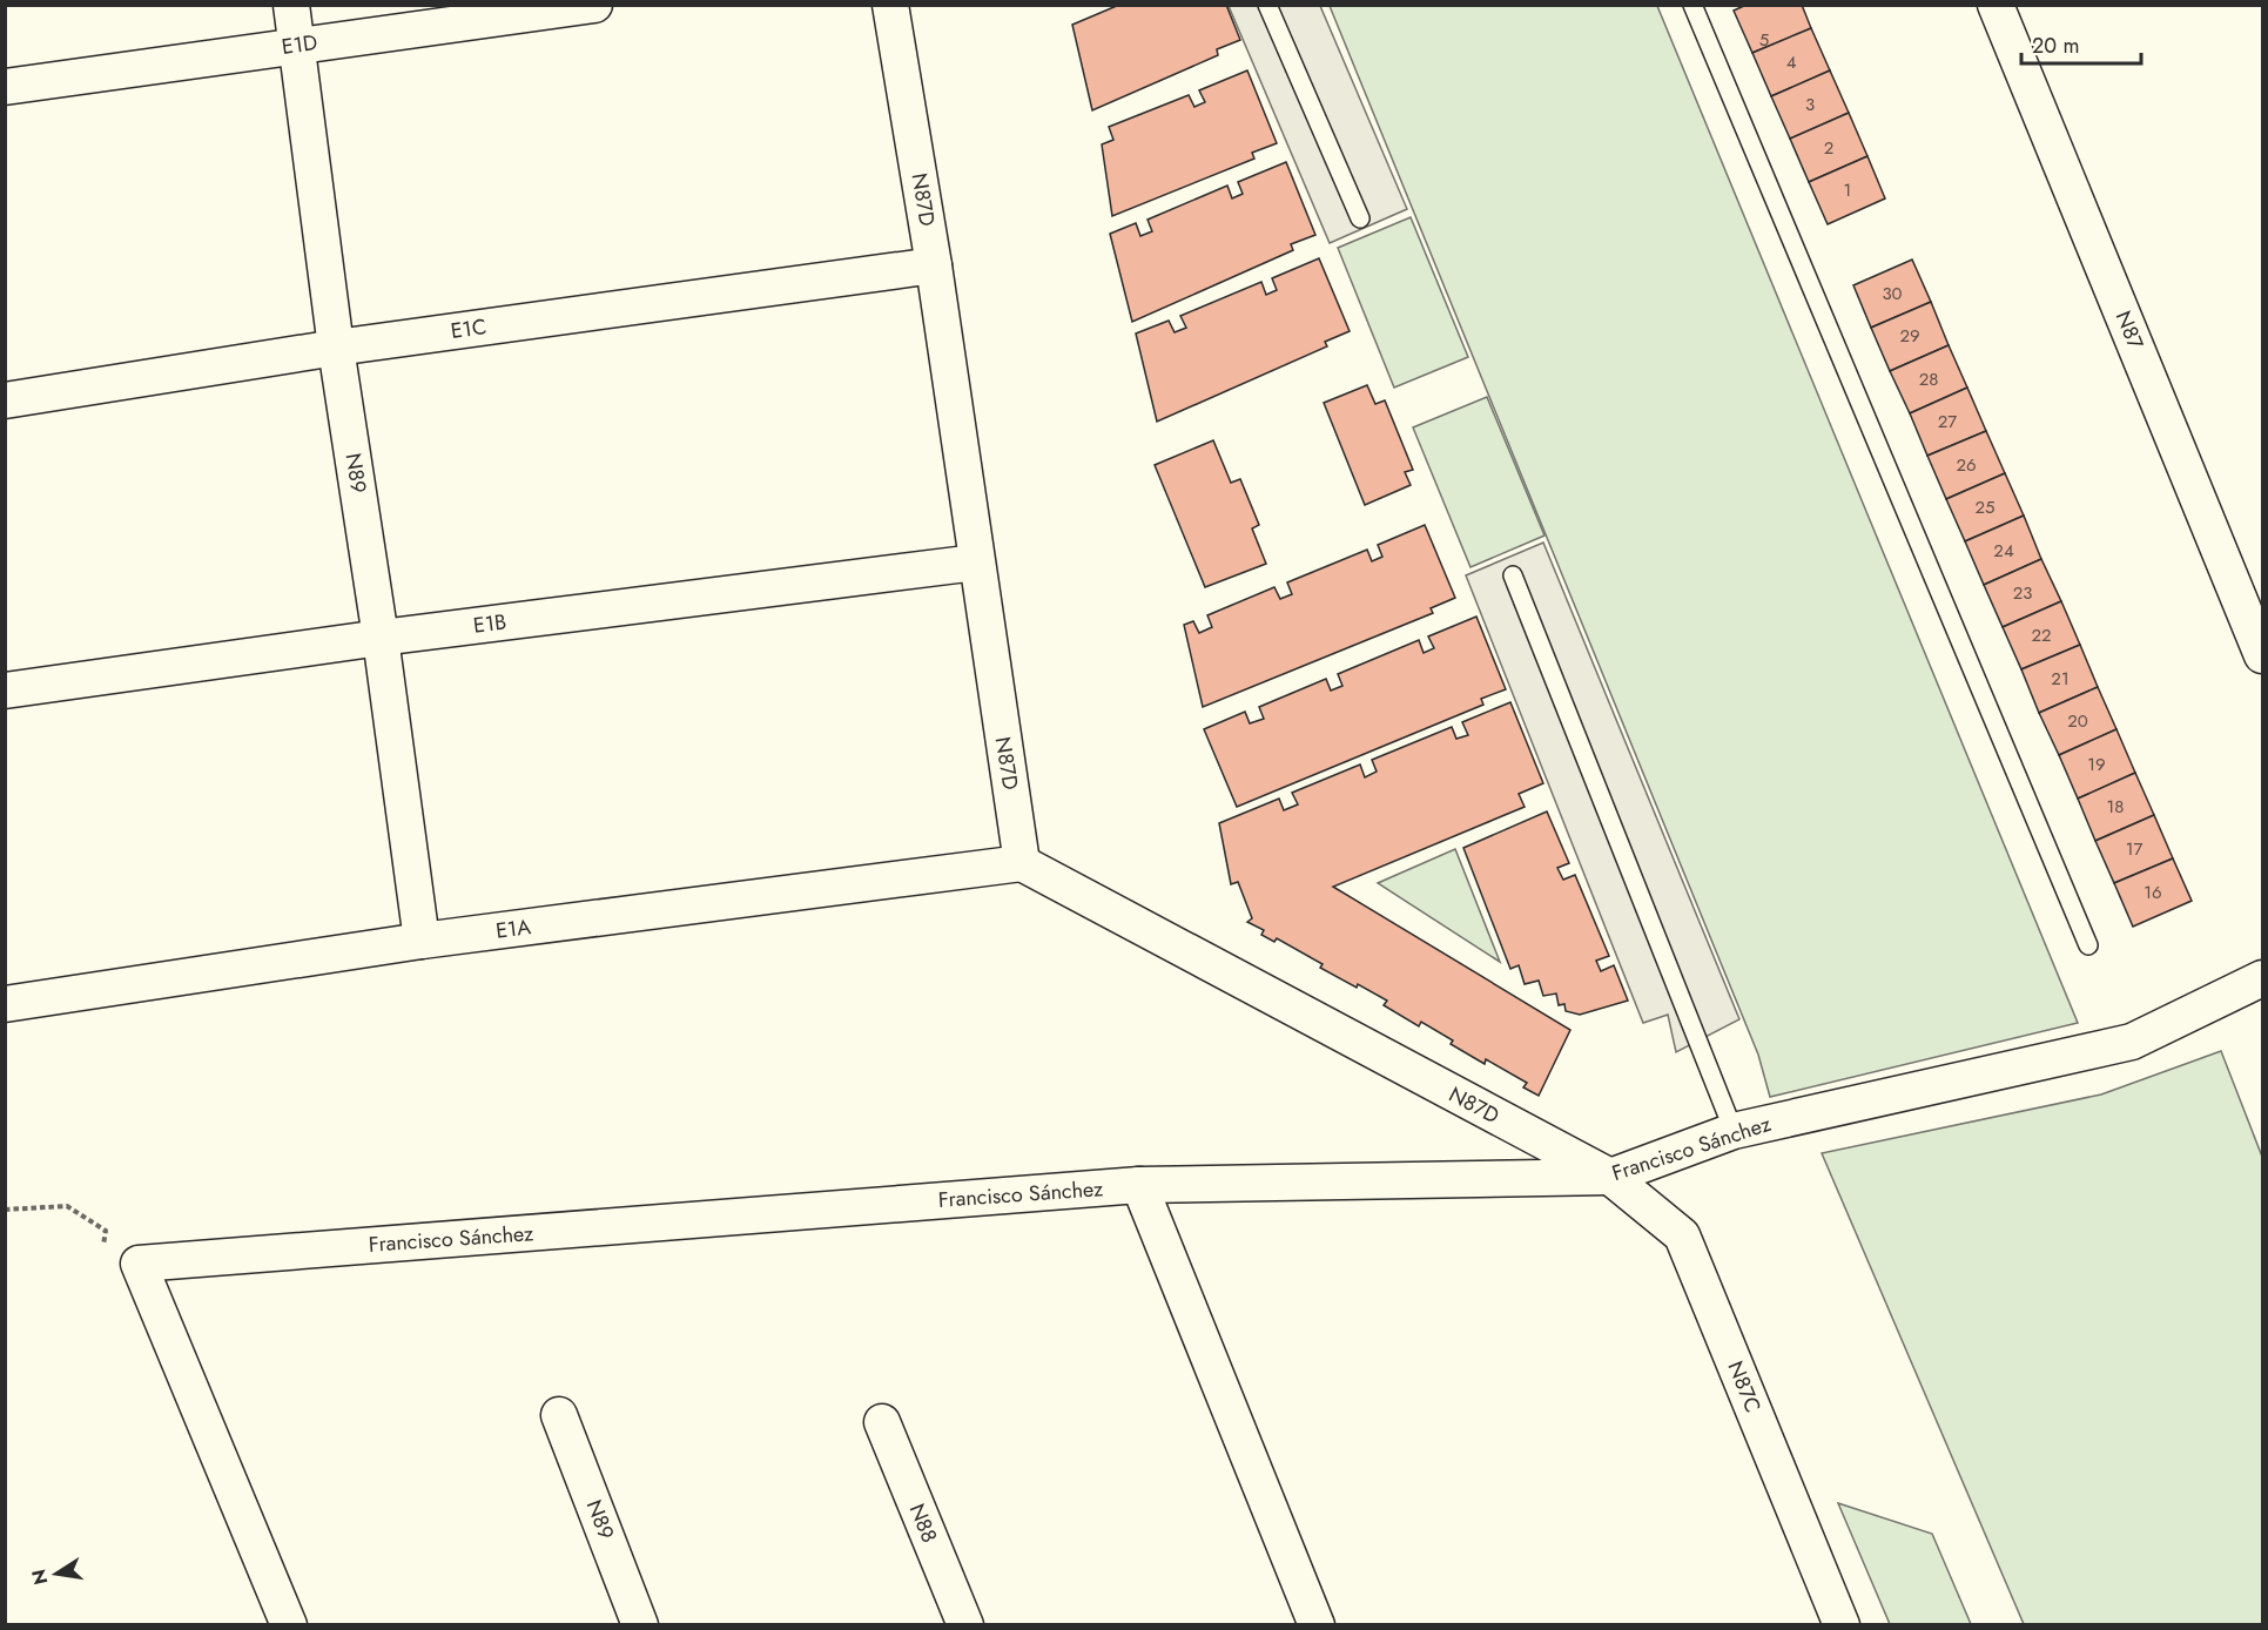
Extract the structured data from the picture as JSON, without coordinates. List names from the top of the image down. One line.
{"streets":{"street":["E1D","N87D","E1C","N87","N89","E1B","E1A","Francisco Sánchez","N87C","N88"]},"crossings":[["E1D","N89"],["N87D","E1C"],["N87D","E1B"],["N87D","E1A"],["N87D","Francisco Sánchez"],["N87D","N87C"],["E1C","N89"],["N89","E1B"],["N89","E1A"],["Francisco Sánchez","N87C"]],"house_numbers":["5","4","3","2","1","30","29","28","27","26","25","24","23","22","21","20","19","18","17","16"],"scale_bar":"20 m","north":"left"}
